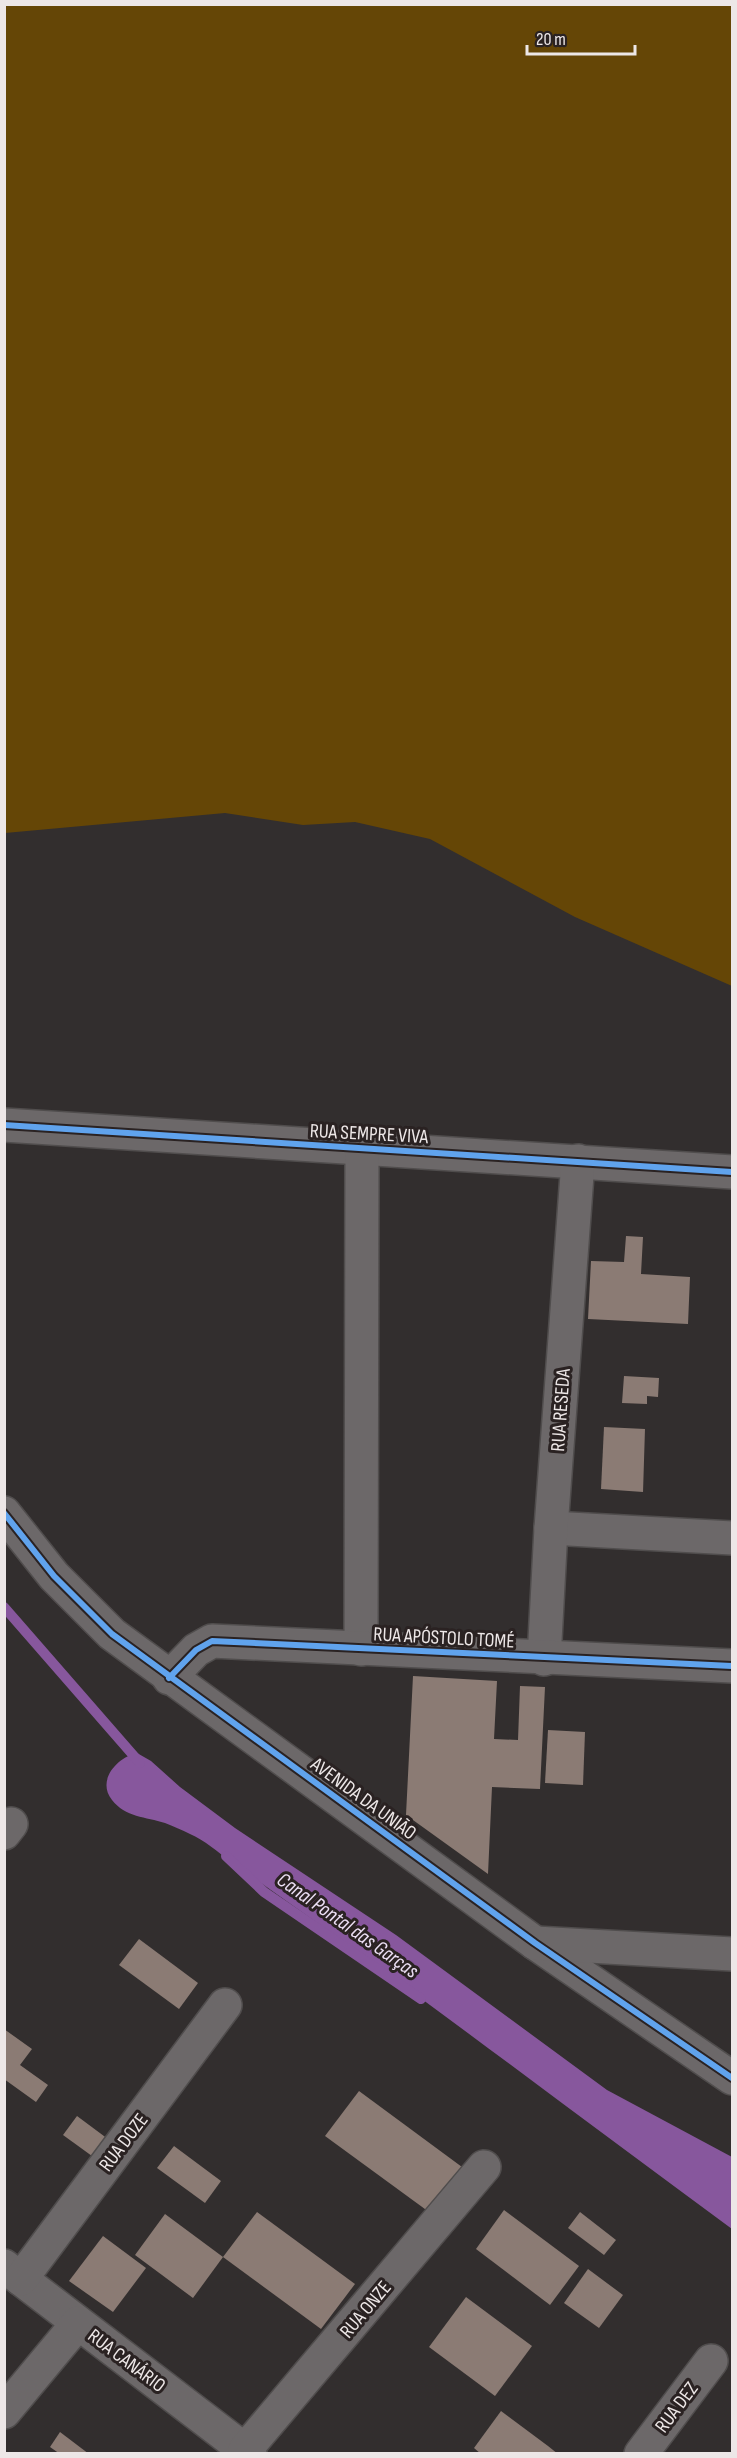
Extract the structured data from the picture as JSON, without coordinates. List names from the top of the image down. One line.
{"streets":{"street":["RUA SEMPRE VIVA","RUA RESEDA","RUA APÓSTOLO TOMÉ","AVENIDA DA UNIÃO","RUA DOZE","RUA ONZE","RUA CANÁRIO","RUA DEZ"]},"crossings":[["RUA SEMPRE VIVA","RUA RESEDA"],["RUA RESEDA","RUA APÓSTOLO TOMÉ"],["RUA APÓSTOLO TOMÉ","AVENIDA DA UNIÃO"],["RUA DOZE","RUA CANÁRIO"],["RUA ONZE","RUA CANÁRIO"]],"water":["Canal Pontal das Garças"],"scale_bar":"20 m"}
